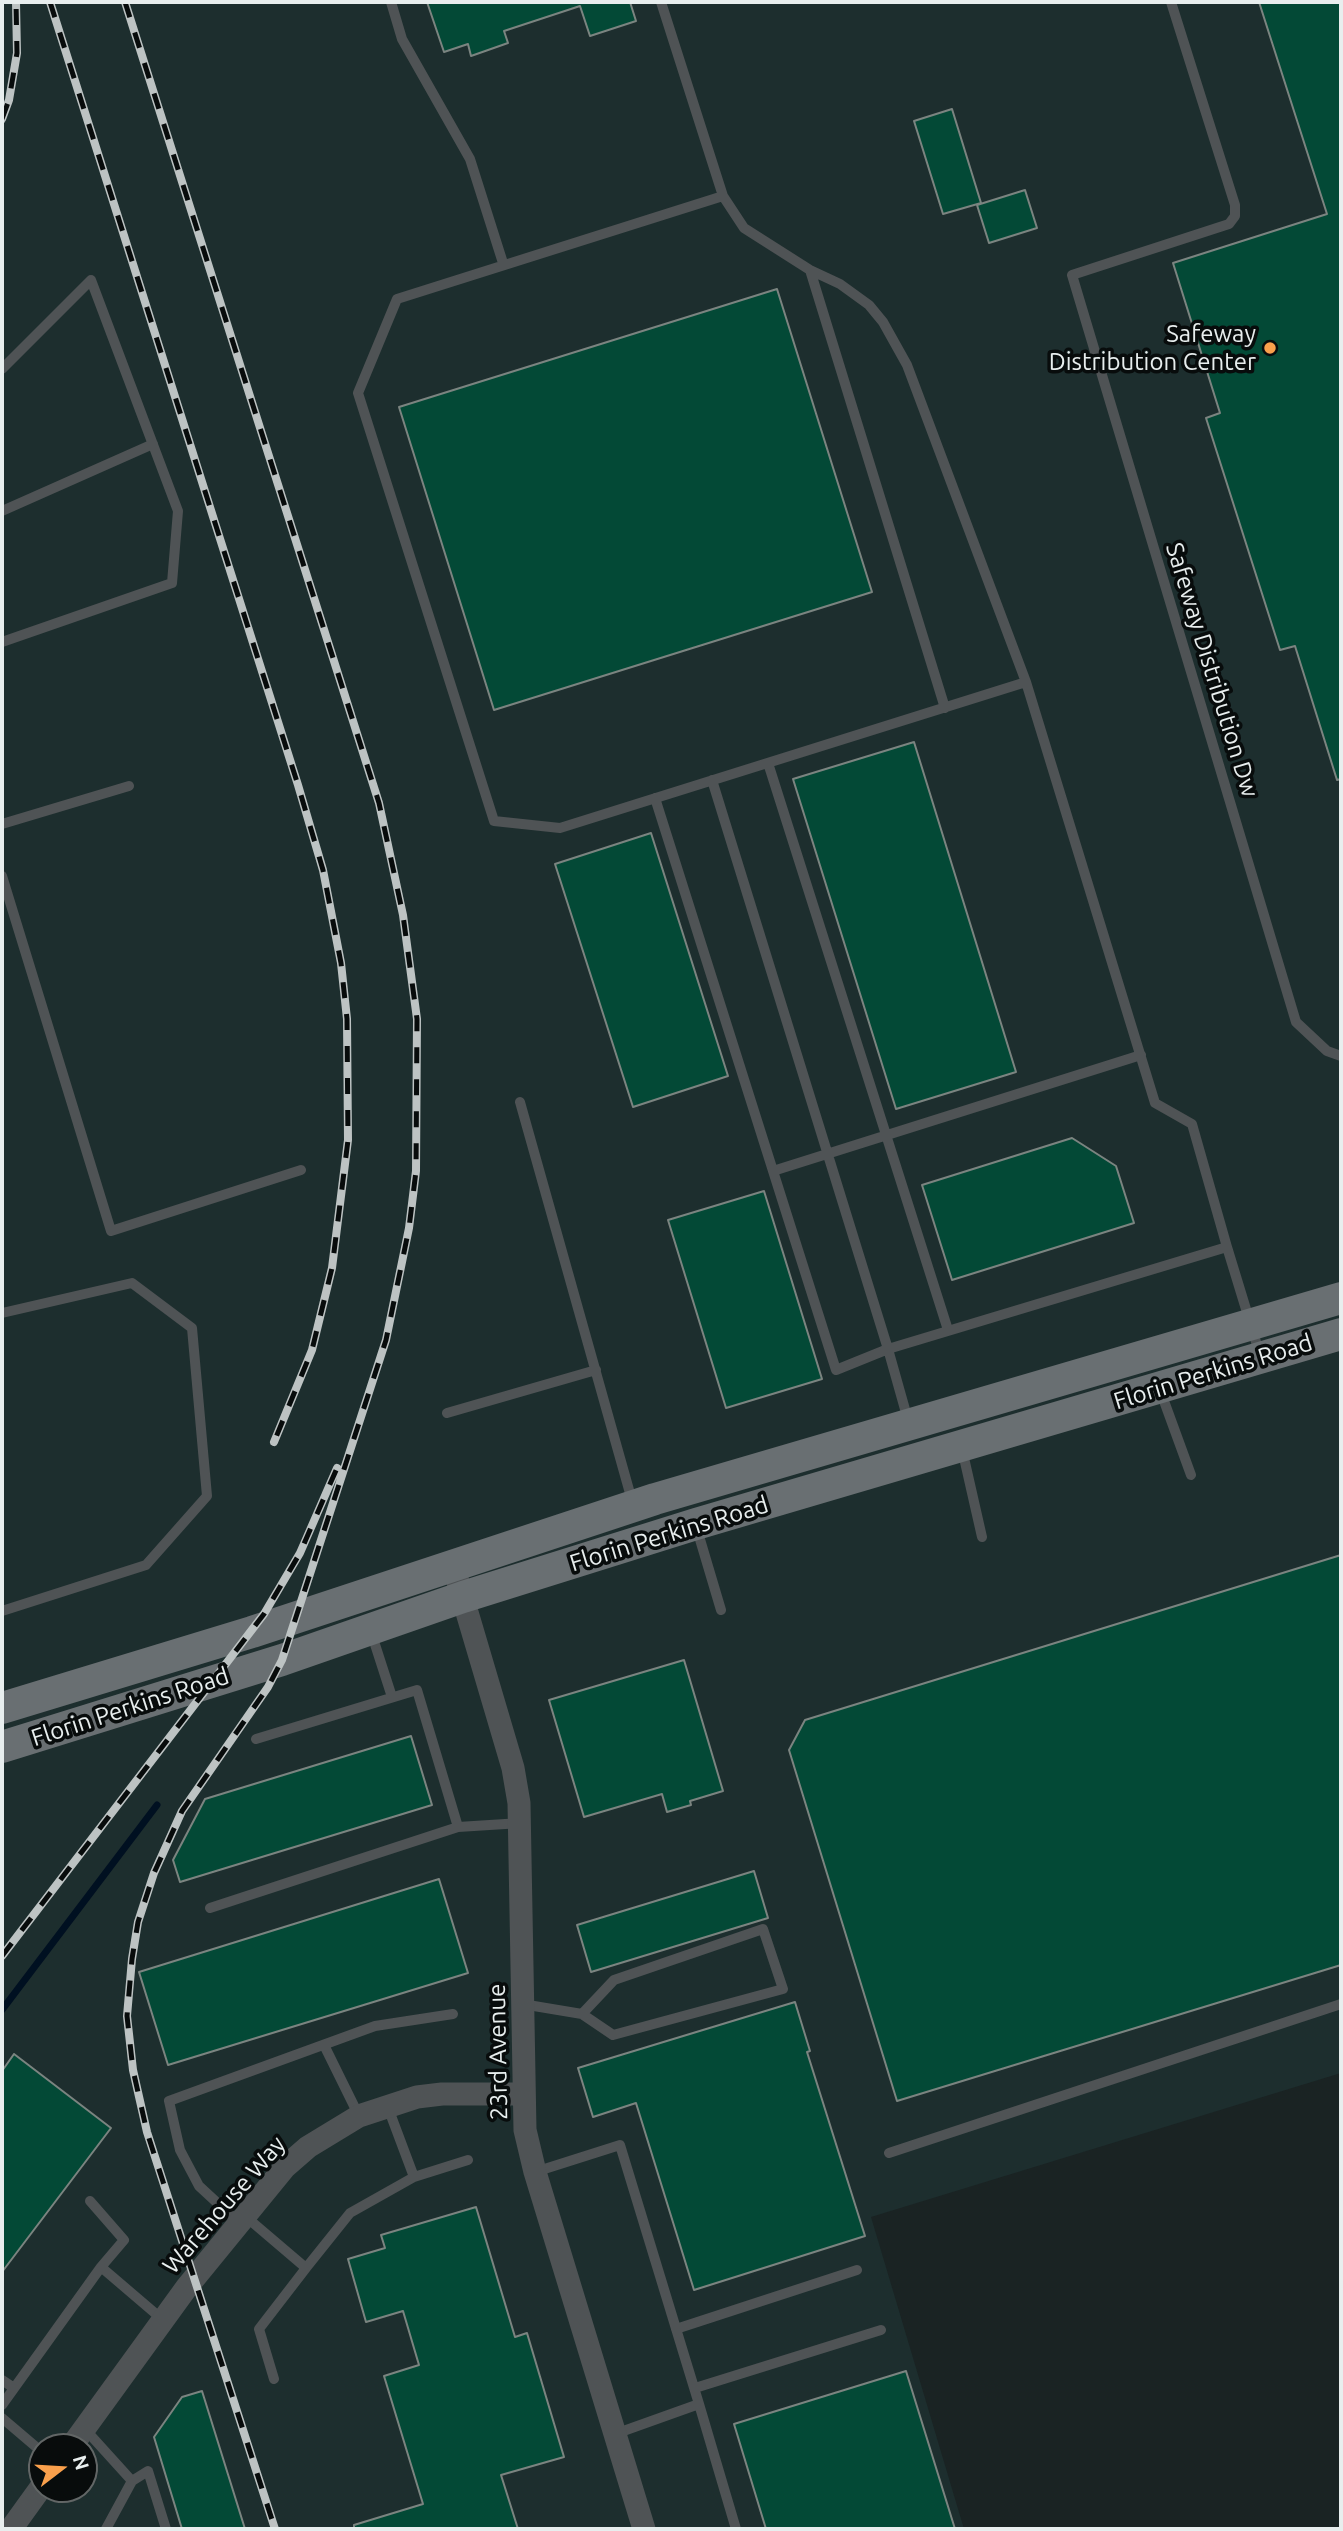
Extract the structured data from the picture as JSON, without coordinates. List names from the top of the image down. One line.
{"streets":{"main road":["Florin Perkins Road"],"street":["23rd Avenue","Warehouse Way"],"lane":["Safeway Distribution Dw"]},"crossings":[["Florin Perkins Road","23rd Avenue"],["23rd Avenue","Warehouse Way"]],"places":["Safeway Distribution Center"],"north":"right"}
